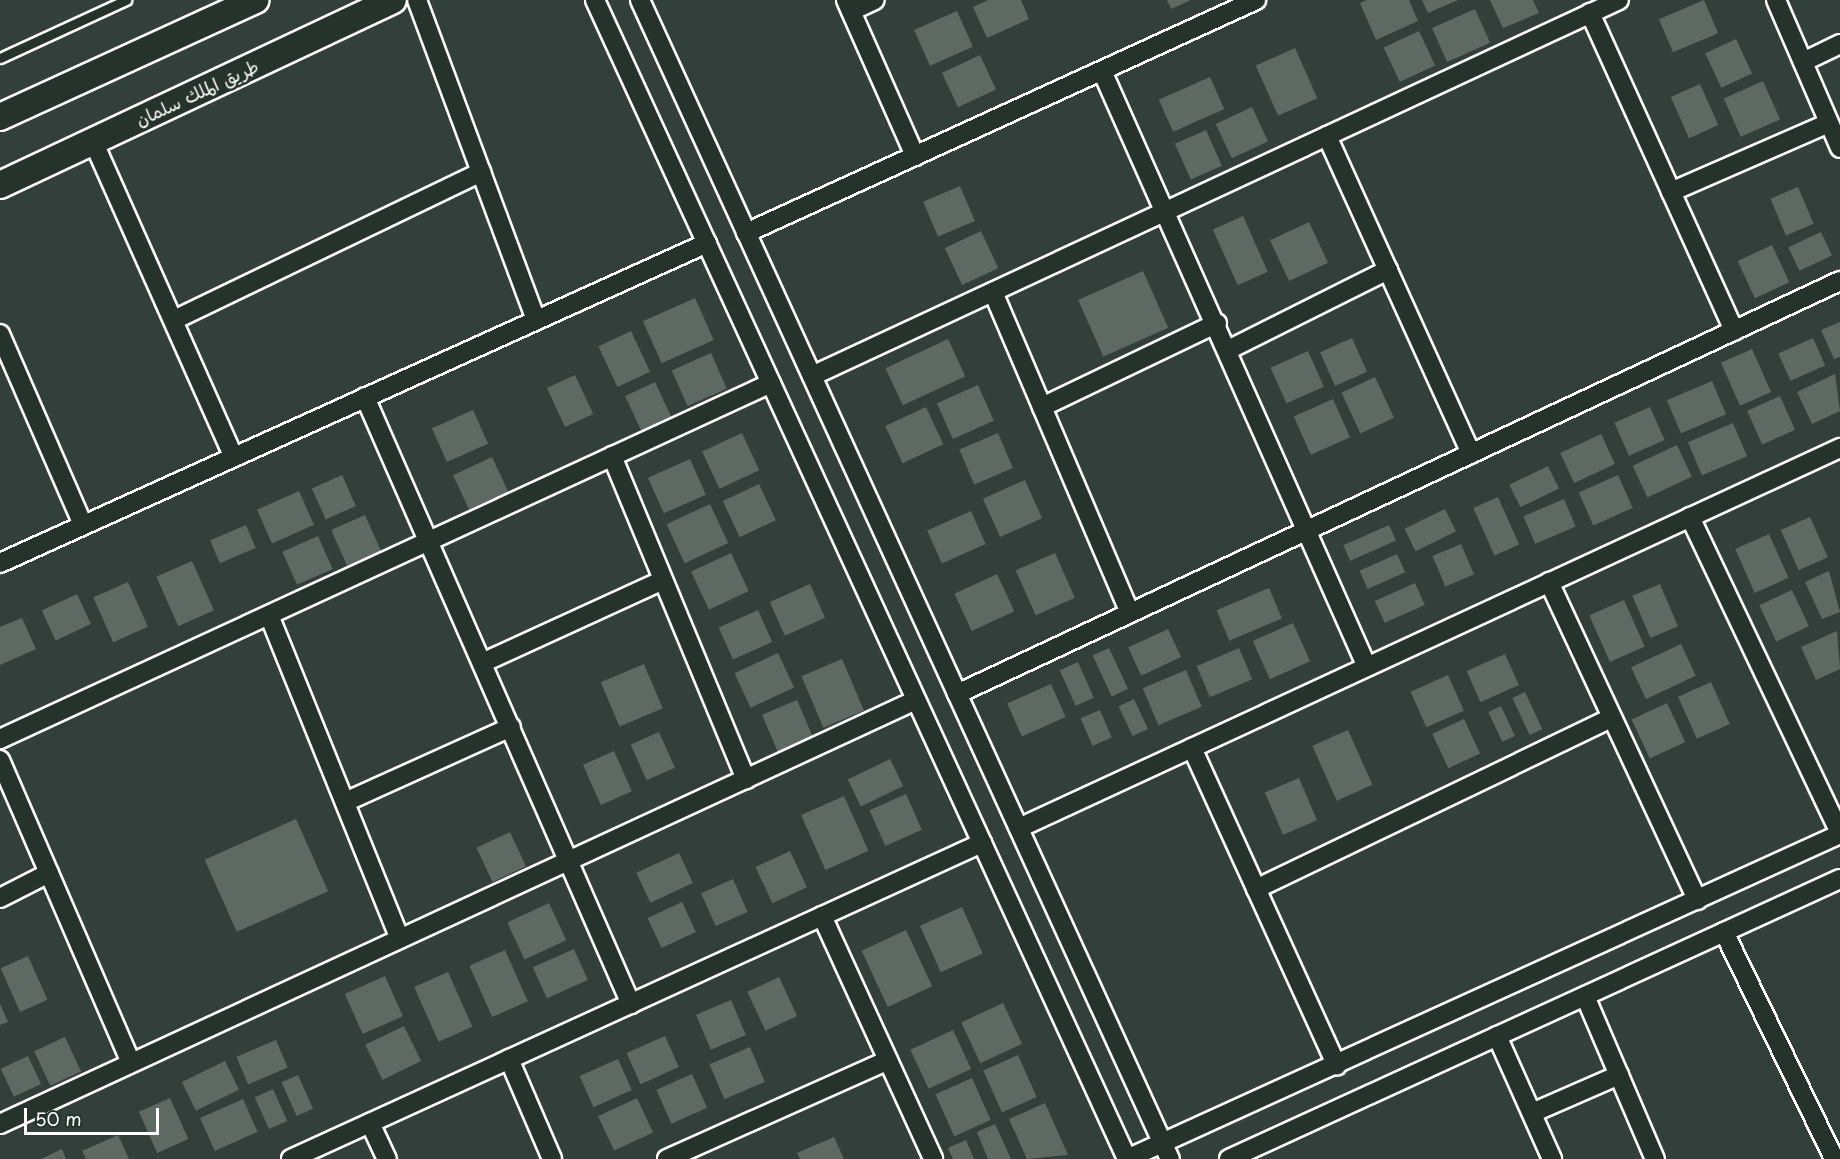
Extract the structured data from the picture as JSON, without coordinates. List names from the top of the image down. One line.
{"streets":{"main road":["طريق الملك سلمان"]},"scale_bar":"50 m"}
